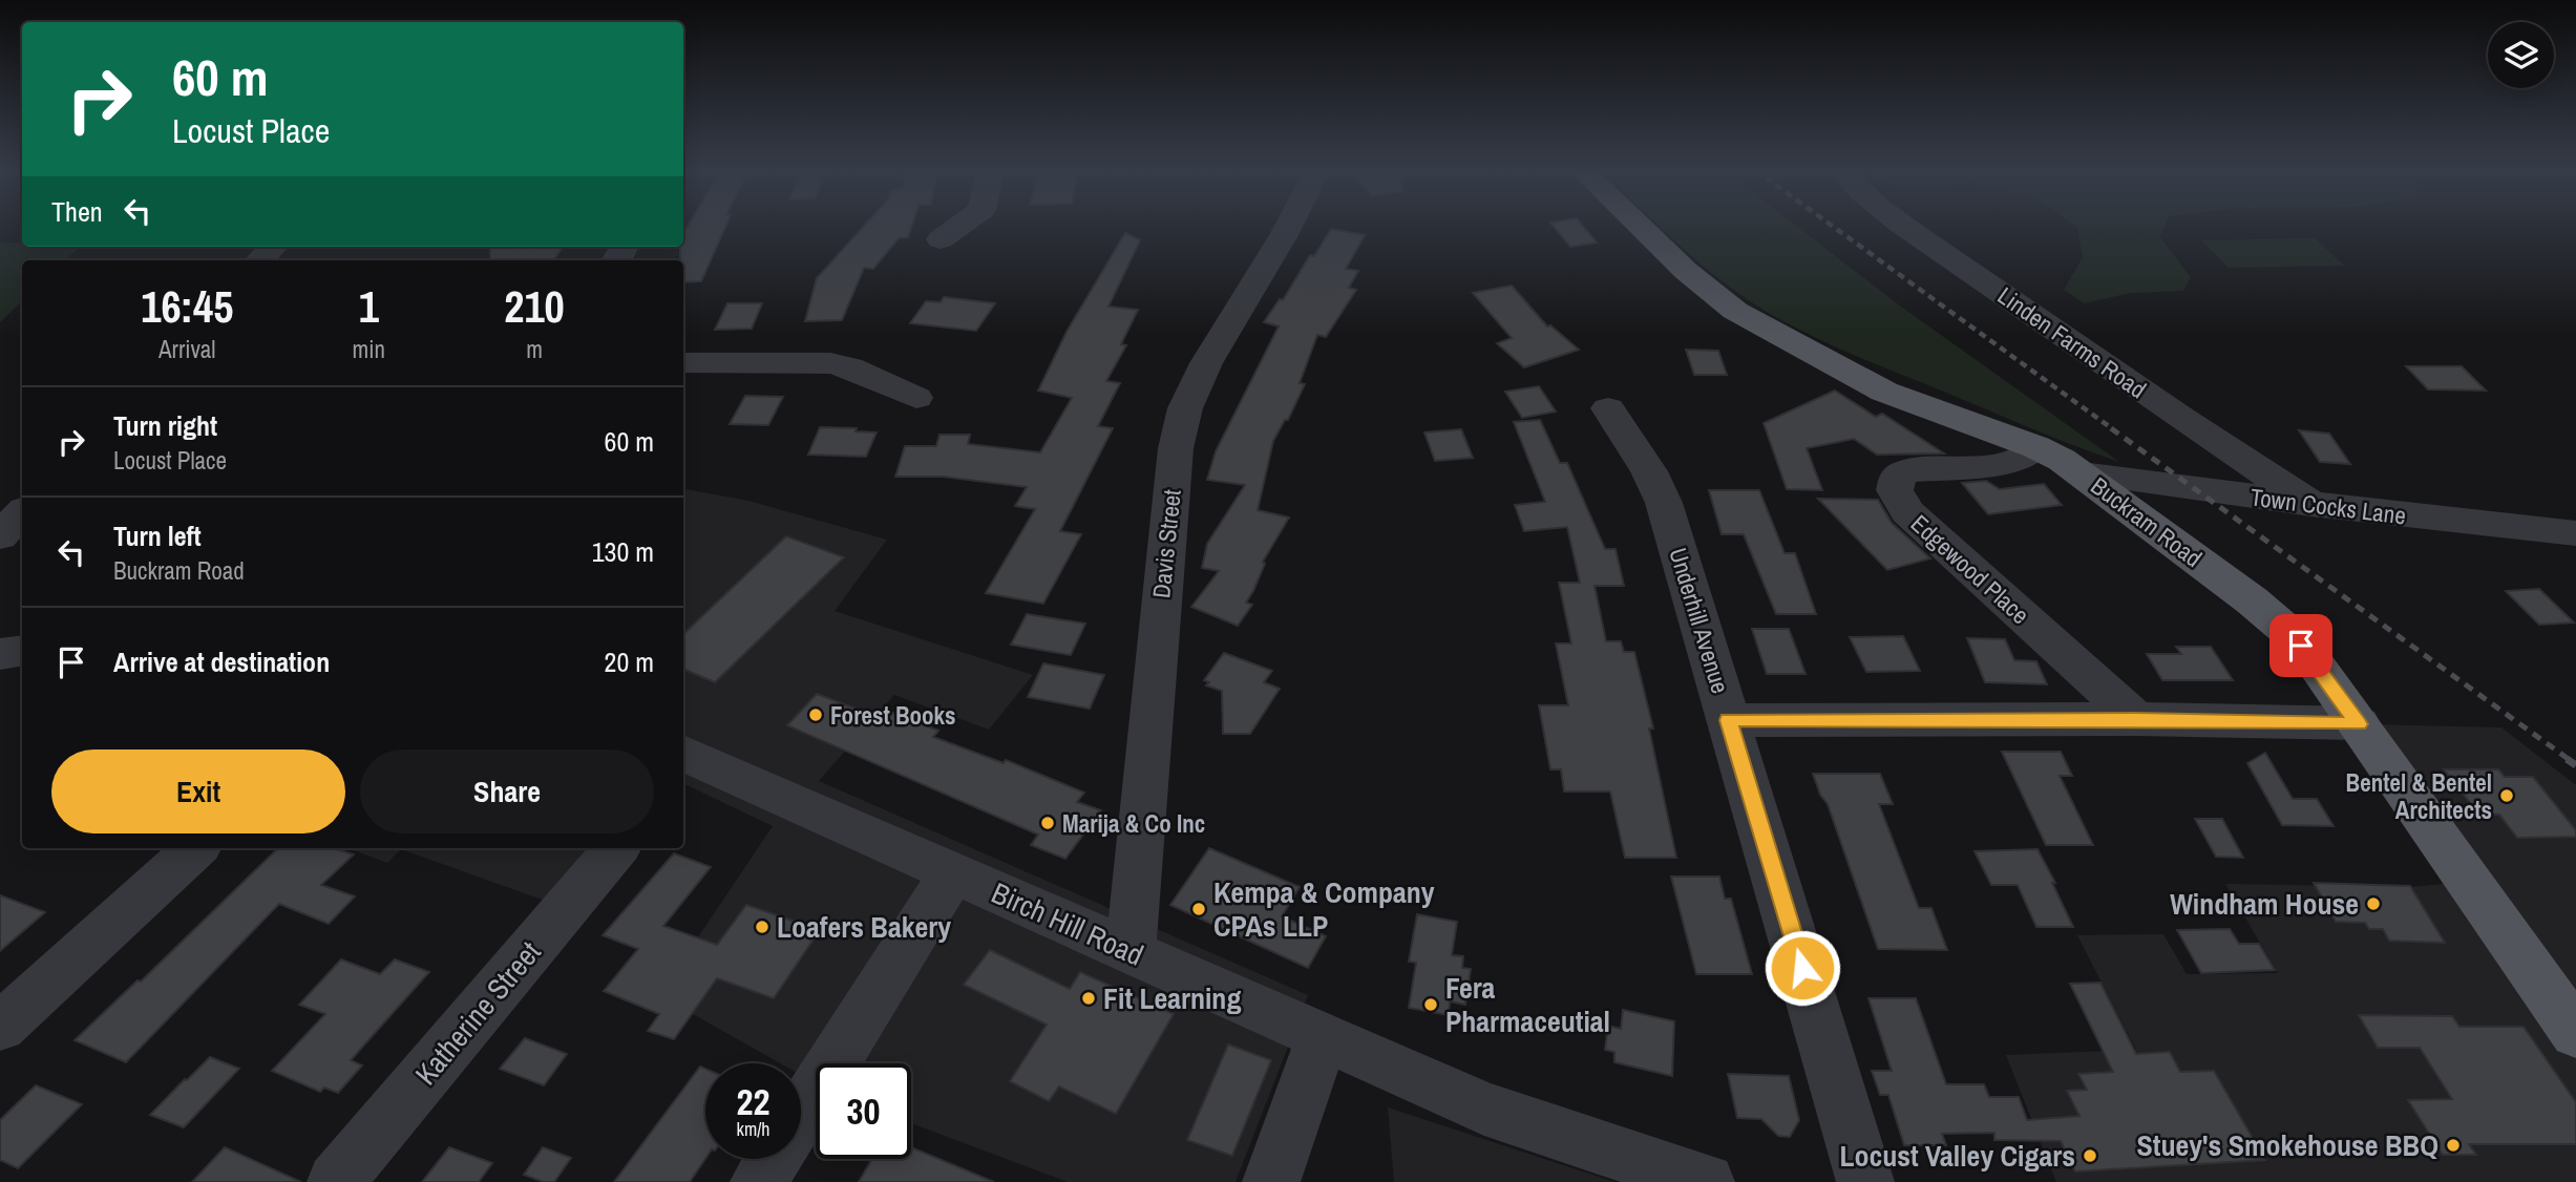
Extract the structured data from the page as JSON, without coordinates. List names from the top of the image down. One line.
{"streets":{"main road":["Buckram Road"],"street":["Linden Farms Road","Town Cocks Lane","Davis Street","Edgewood Place","Underhill Avenue","Birch Hill Road","Katherine Street"]},"crossings":[["Linden Farms Road","Town Cocks Lane"],["Town Cocks Lane","Buckram Road"],["Buckram Road","Edgewood Place"],["Davis Street","Birch Hill Road"]],"places":["Forest Books","Bentel & Bentel Architects","Marija & Co Inc","Windham House","Kempa & Company CPAs LLP","Loafers Bakery","Fit Learning","Fera Pharmaceutial","Stuey's Smokehouse BBQ","Locust Valley Cigars"],"page":{"turn":["60 m","Locust Place"],"then":"Then","eta":["16:45","Arrival","1","min","210","m"],"list":[{"name":"Turn right","note":"Locust Place","value":"60 m"},{"name":"Turn left","note":"Buckram Road","value":"130 m"},{"name":"Arrive at destination","value":"20 m"}],"buttons":["Exit","Share"],"speed":"22 km/h","limit":"30"}}
